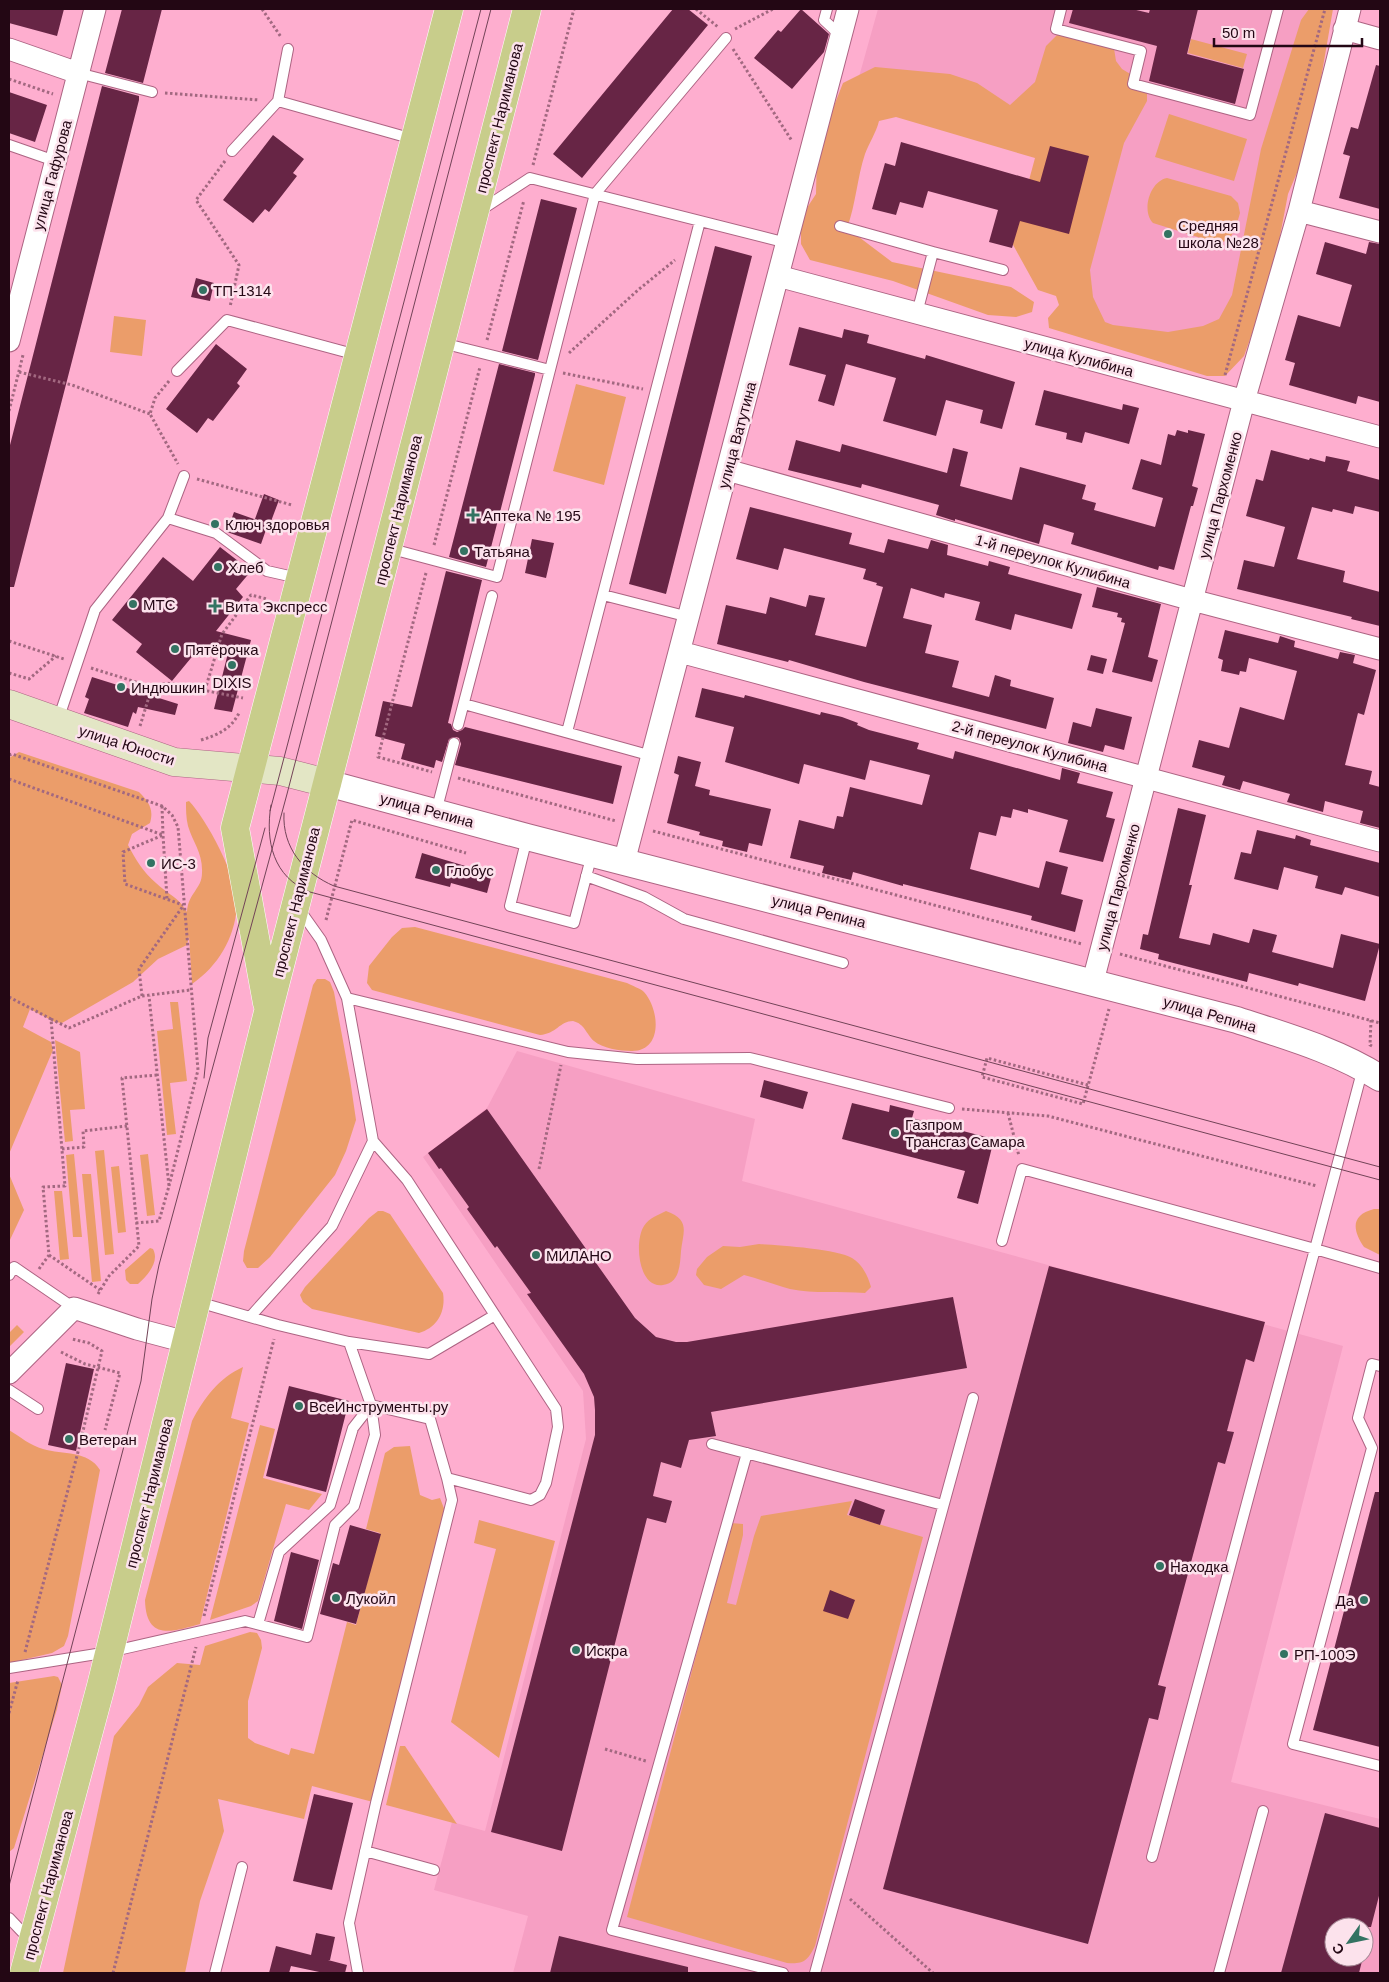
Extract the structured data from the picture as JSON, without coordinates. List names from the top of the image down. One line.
{"streets":{"main road":["проспект Нариманова","улица Юности","улица Репина"],"street":["улица Гафурова","улица Кулибина","улица Ватутина","улица Пархоменко","1-й переулок Кулибина","2-й переулок Кулибина"]},"crossings":[["проспект Нариманова","улица Юности"],["проспект Нариманова","улица Репина"],["улица Кулибина","улица Ватутина"],["улица Кулибина","улица Пархоменко"],["улица Ватутина","1-й переулок Кулибина"],["улица Ватутина","2-й переулок Кулибина"],["улица Ватутина","улица Репина"],["улица Пархоменко","1-й переулок Кулибина"],["улица Пархоменко","2-й переулок Кулибина"],["улица Пархоменко","улица Репина"],["улица Юности","улица Репина"]],"places":{"other":["Средняя школа №28","ТП-1314","Ключ здоровья","Татьяна","Хлеб","МТС","Пятёрочка","DIXIS","Индюшкин","ИС-3","Глобус","Газпром Трансгаз Самара","МИЛАНО","ВсеИнструменты.ру","Ветеран","Находка","Лукойл","Да","Искра","РП-100Э"],"health":["Аптека № 195","Вита Экспресс"]},"scale_bar":"50 m","north":"bottom left"}
